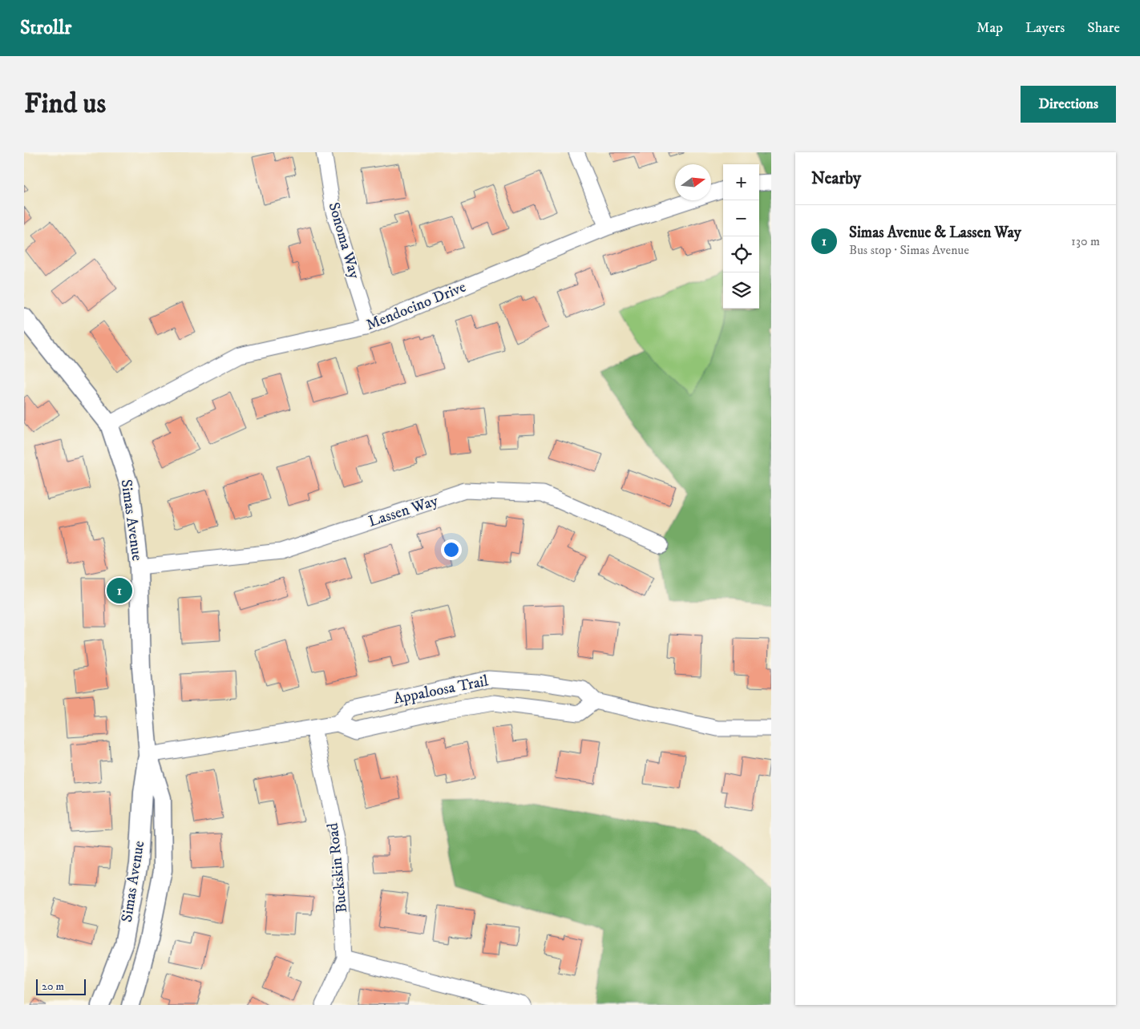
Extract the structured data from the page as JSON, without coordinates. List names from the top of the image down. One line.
{"streets":{"street":["Sonoma Way","Mendocino Drive","Lassen Way","Simas Avenue","Appaloosa Trail","Buckskin Road"]},"crossings":[["Sonoma Way","Mendocino Drive"],["Mendocino Drive","Simas Avenue"],["Lassen Way","Simas Avenue"]],"scale_bar":"20 m","north":"right","page":{"header":"Strollr","nav":["Map","Layers","Share"],"buttons":"Directions","title":"Find us","heading":"Nearby","map_buttons":["+","−"],"list":[{"mark":"1","name":"Simas Avenue & Lassen Way","note":"Bus stop · Simas Avenue","value":"130 m"}],"pins":"1","scale":"20 m"}}
